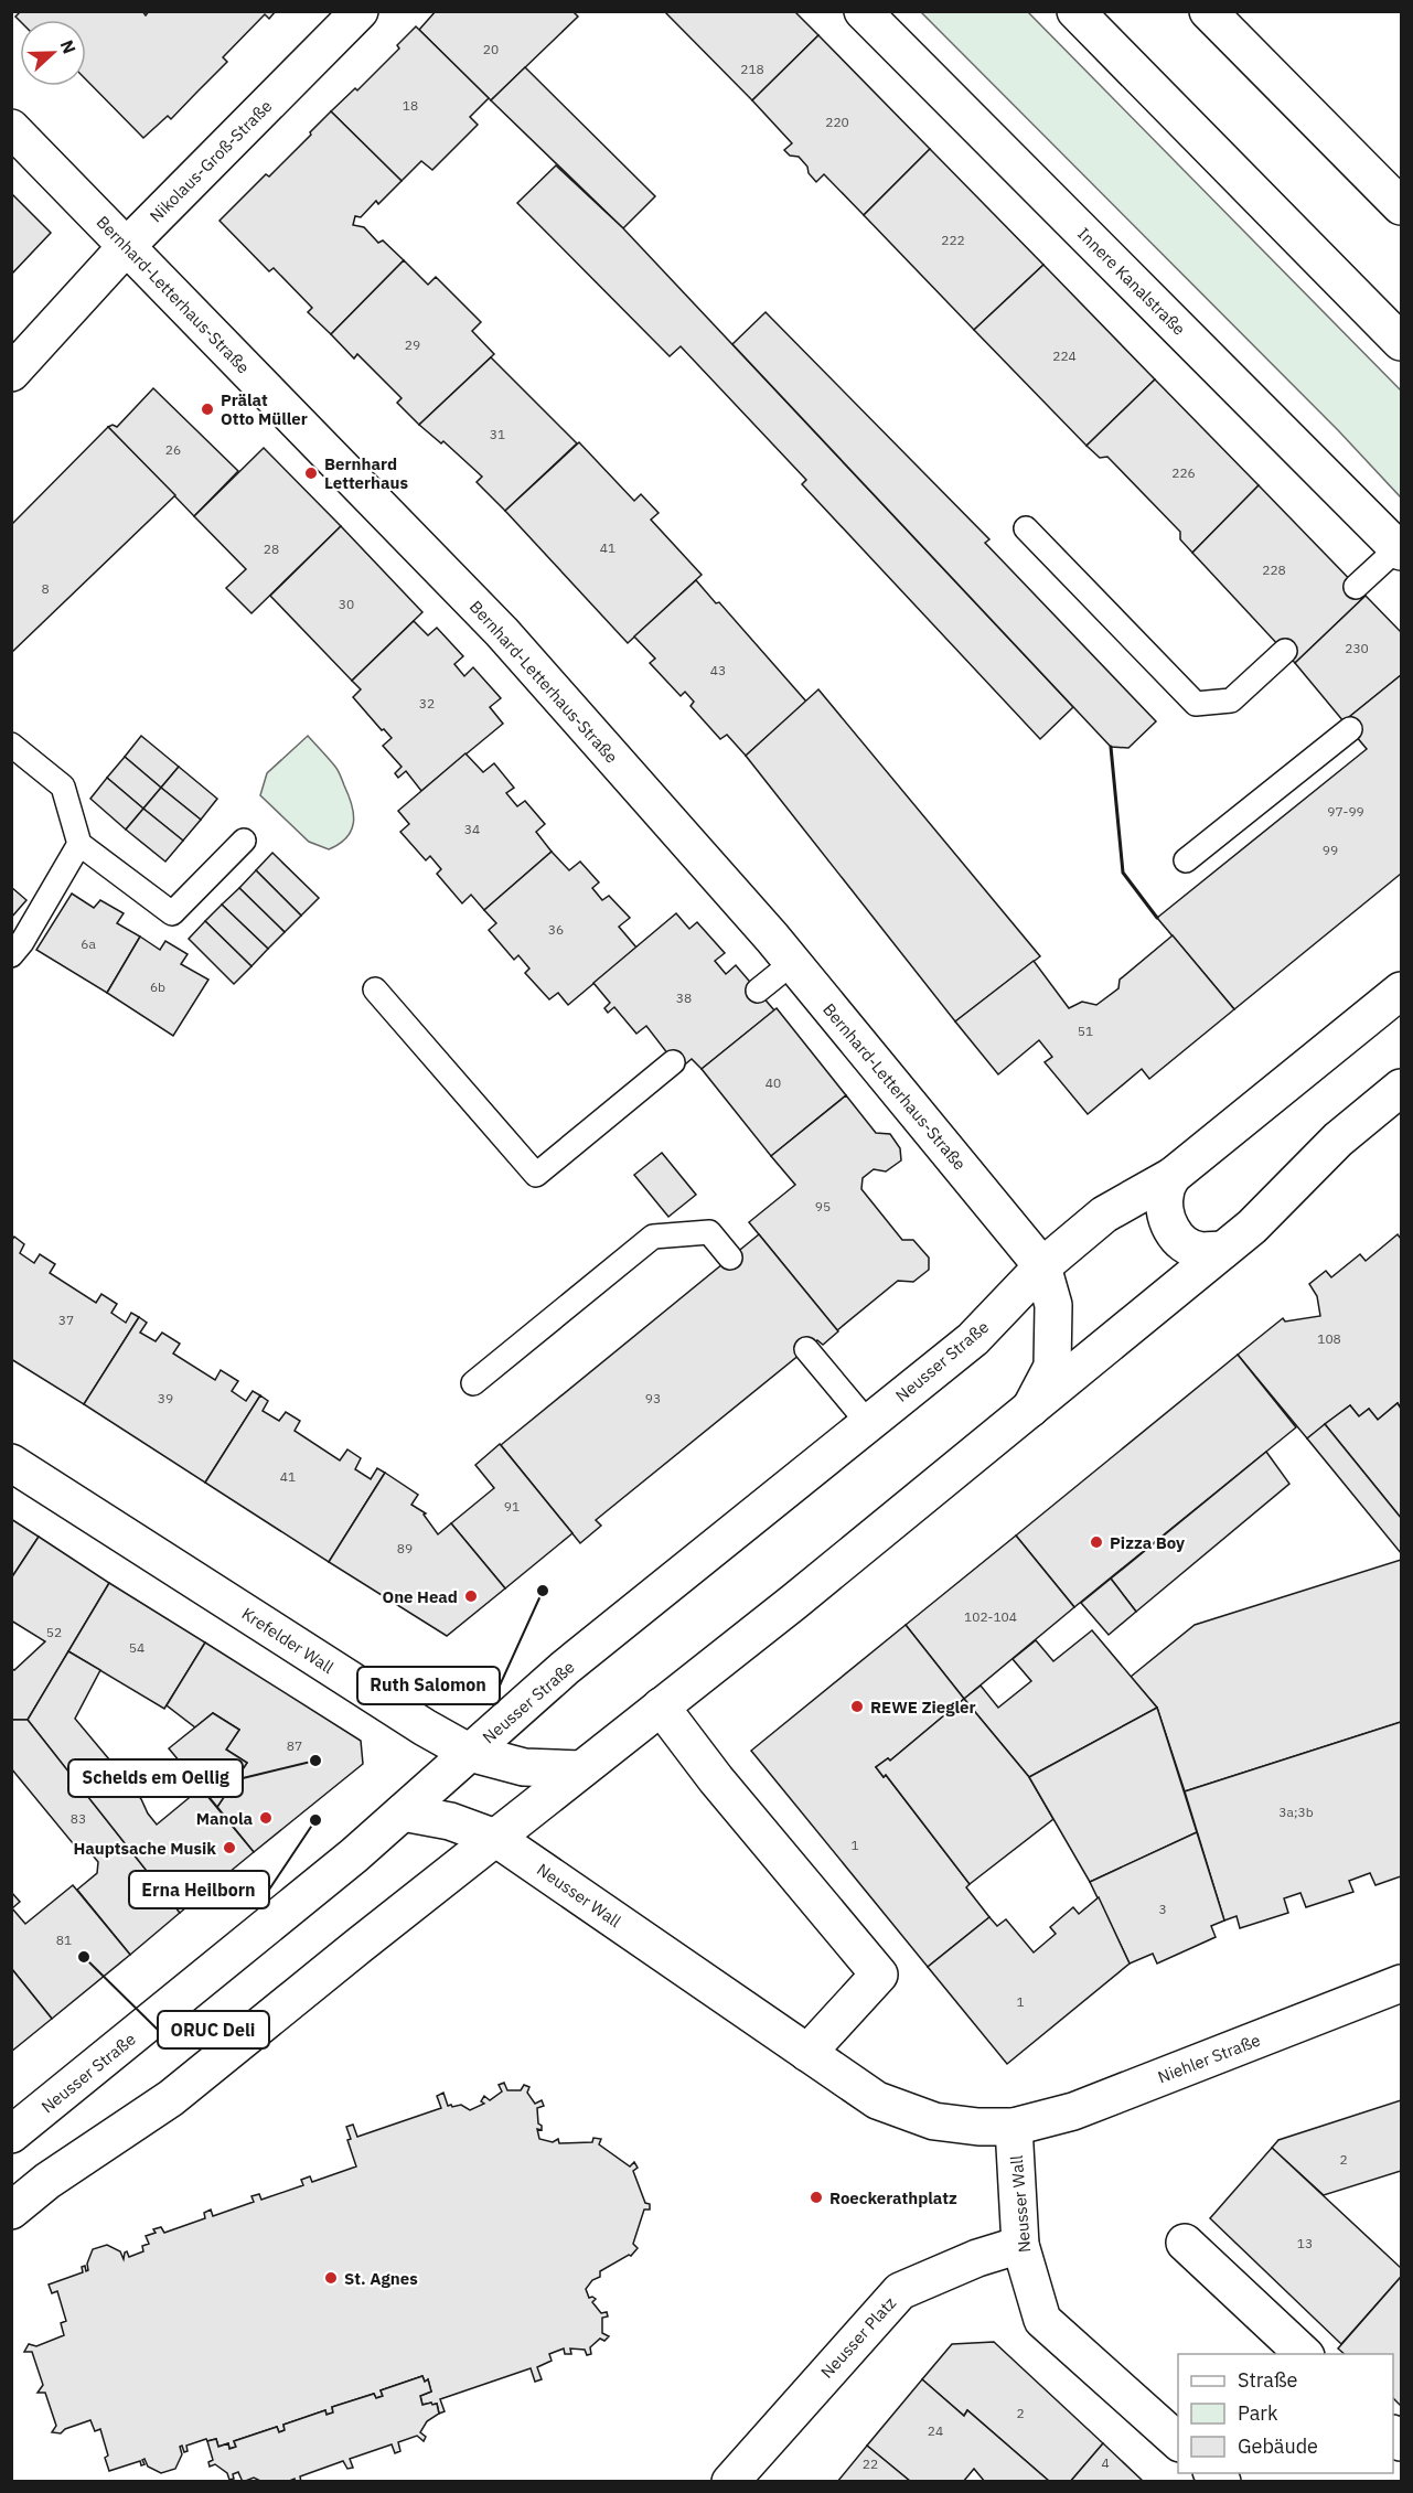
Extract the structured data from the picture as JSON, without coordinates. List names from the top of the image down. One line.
{"streets":{"street":["Nikolaus-Groß-Straße","Innere Kanalstraße","Bernhard-Letterhaus-Straße","Neusser Straße","Krefelder Wall","Neusser Wall","Niehler Straße","Neusser Platz"]},"crossings":[["Nikolaus-Groß-Straße","Bernhard-Letterhaus-Straße"],["Bernhard-Letterhaus-Straße","Neusser Straße"],["Neusser Straße","Krefelder Wall"],["Neusser Straße","Neusser Wall"],["Neusser Wall","Niehler Straße"],["Neusser Wall","Neusser Platz"]],"places":["Prälat Otto Müller","Bernhard Letterhaus","Pizza Boy","Ruth Salomon","One Head","REWE Ziegler","Schelds em Oellig","Manola","Erna Heilborn","Hauptsache Musik","ORUC Deli","Roeckerathplatz","St. Agnes"],"house_numbers":["20","218","18","220","222","29","224","31","26","226","41","28","228","8","30","230","43","32","97-99","34","99","36","6a","6b","38","51","40","95","37","108","39","93","41","91","89","102-104","52","54","87","3a;3b","83","1","3","81","1","2","13","2","24","4","22"],"legend":["Straße","Park","Gebäude"],"north":"right"}
